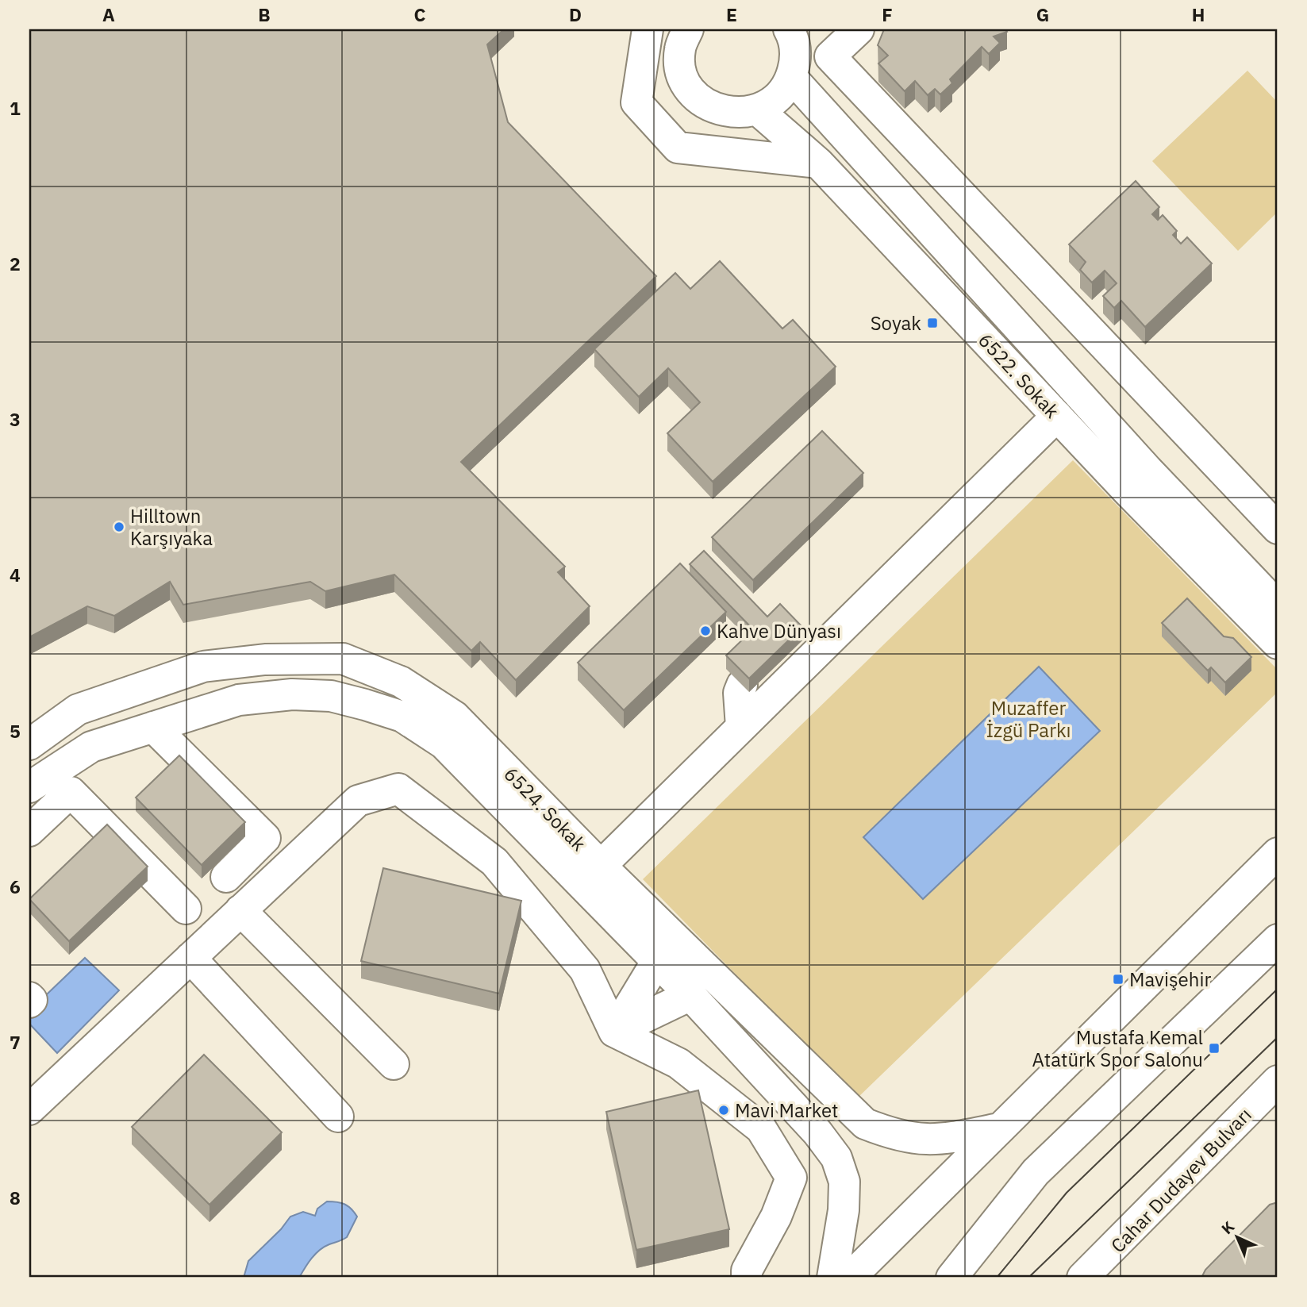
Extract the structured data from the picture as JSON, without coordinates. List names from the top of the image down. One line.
{"streets":{"street":["6522. Sokak","6524. Sokak","Cahar Dudayev Bulvarı"]},"parks":["Muzaffer İzgü Parkı"],"places":{"transit":["Soyak","Mavişehir","Mustafa Kemal Atatürk Spor Salonu"],"other":["Hilltown Karşıyaka","Kahve Dünyası","Mavi Market"]},"north":"top left","grid":{"columns":["A","B","C","D","E","F","G","H"],"rows":["1","2","3","4","5","6","7","8"]}}
